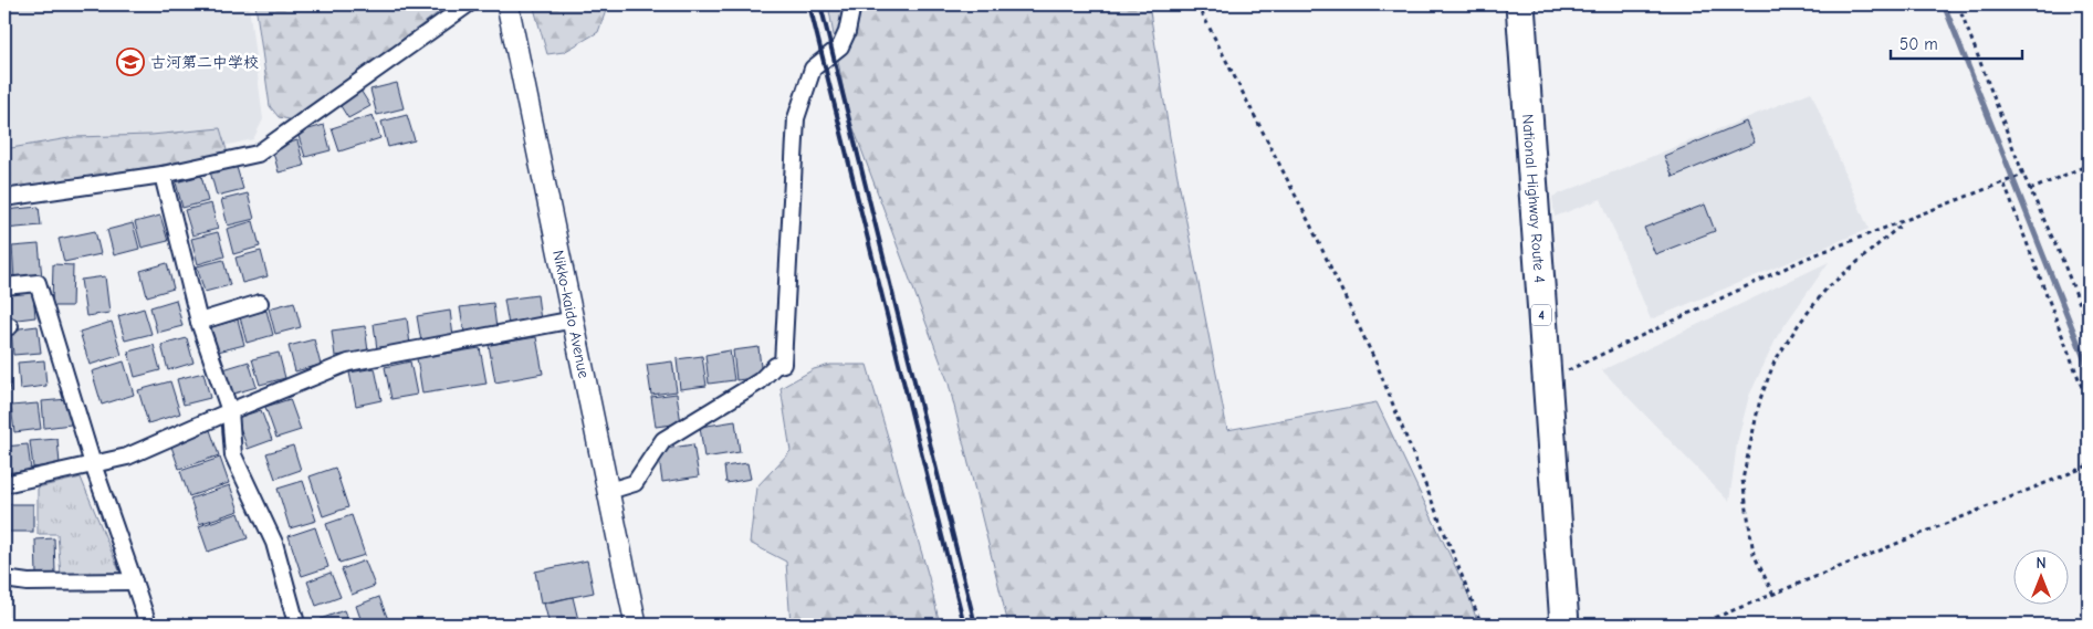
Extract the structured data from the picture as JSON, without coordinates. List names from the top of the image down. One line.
{"streets":{"highway":["National Highway Route 4","4"],"main road":["Nikko-kaido Avenue"]},"places":{"school or university":["古河第二中学校"]},"scale_bar":"50 m","north":"top"}
